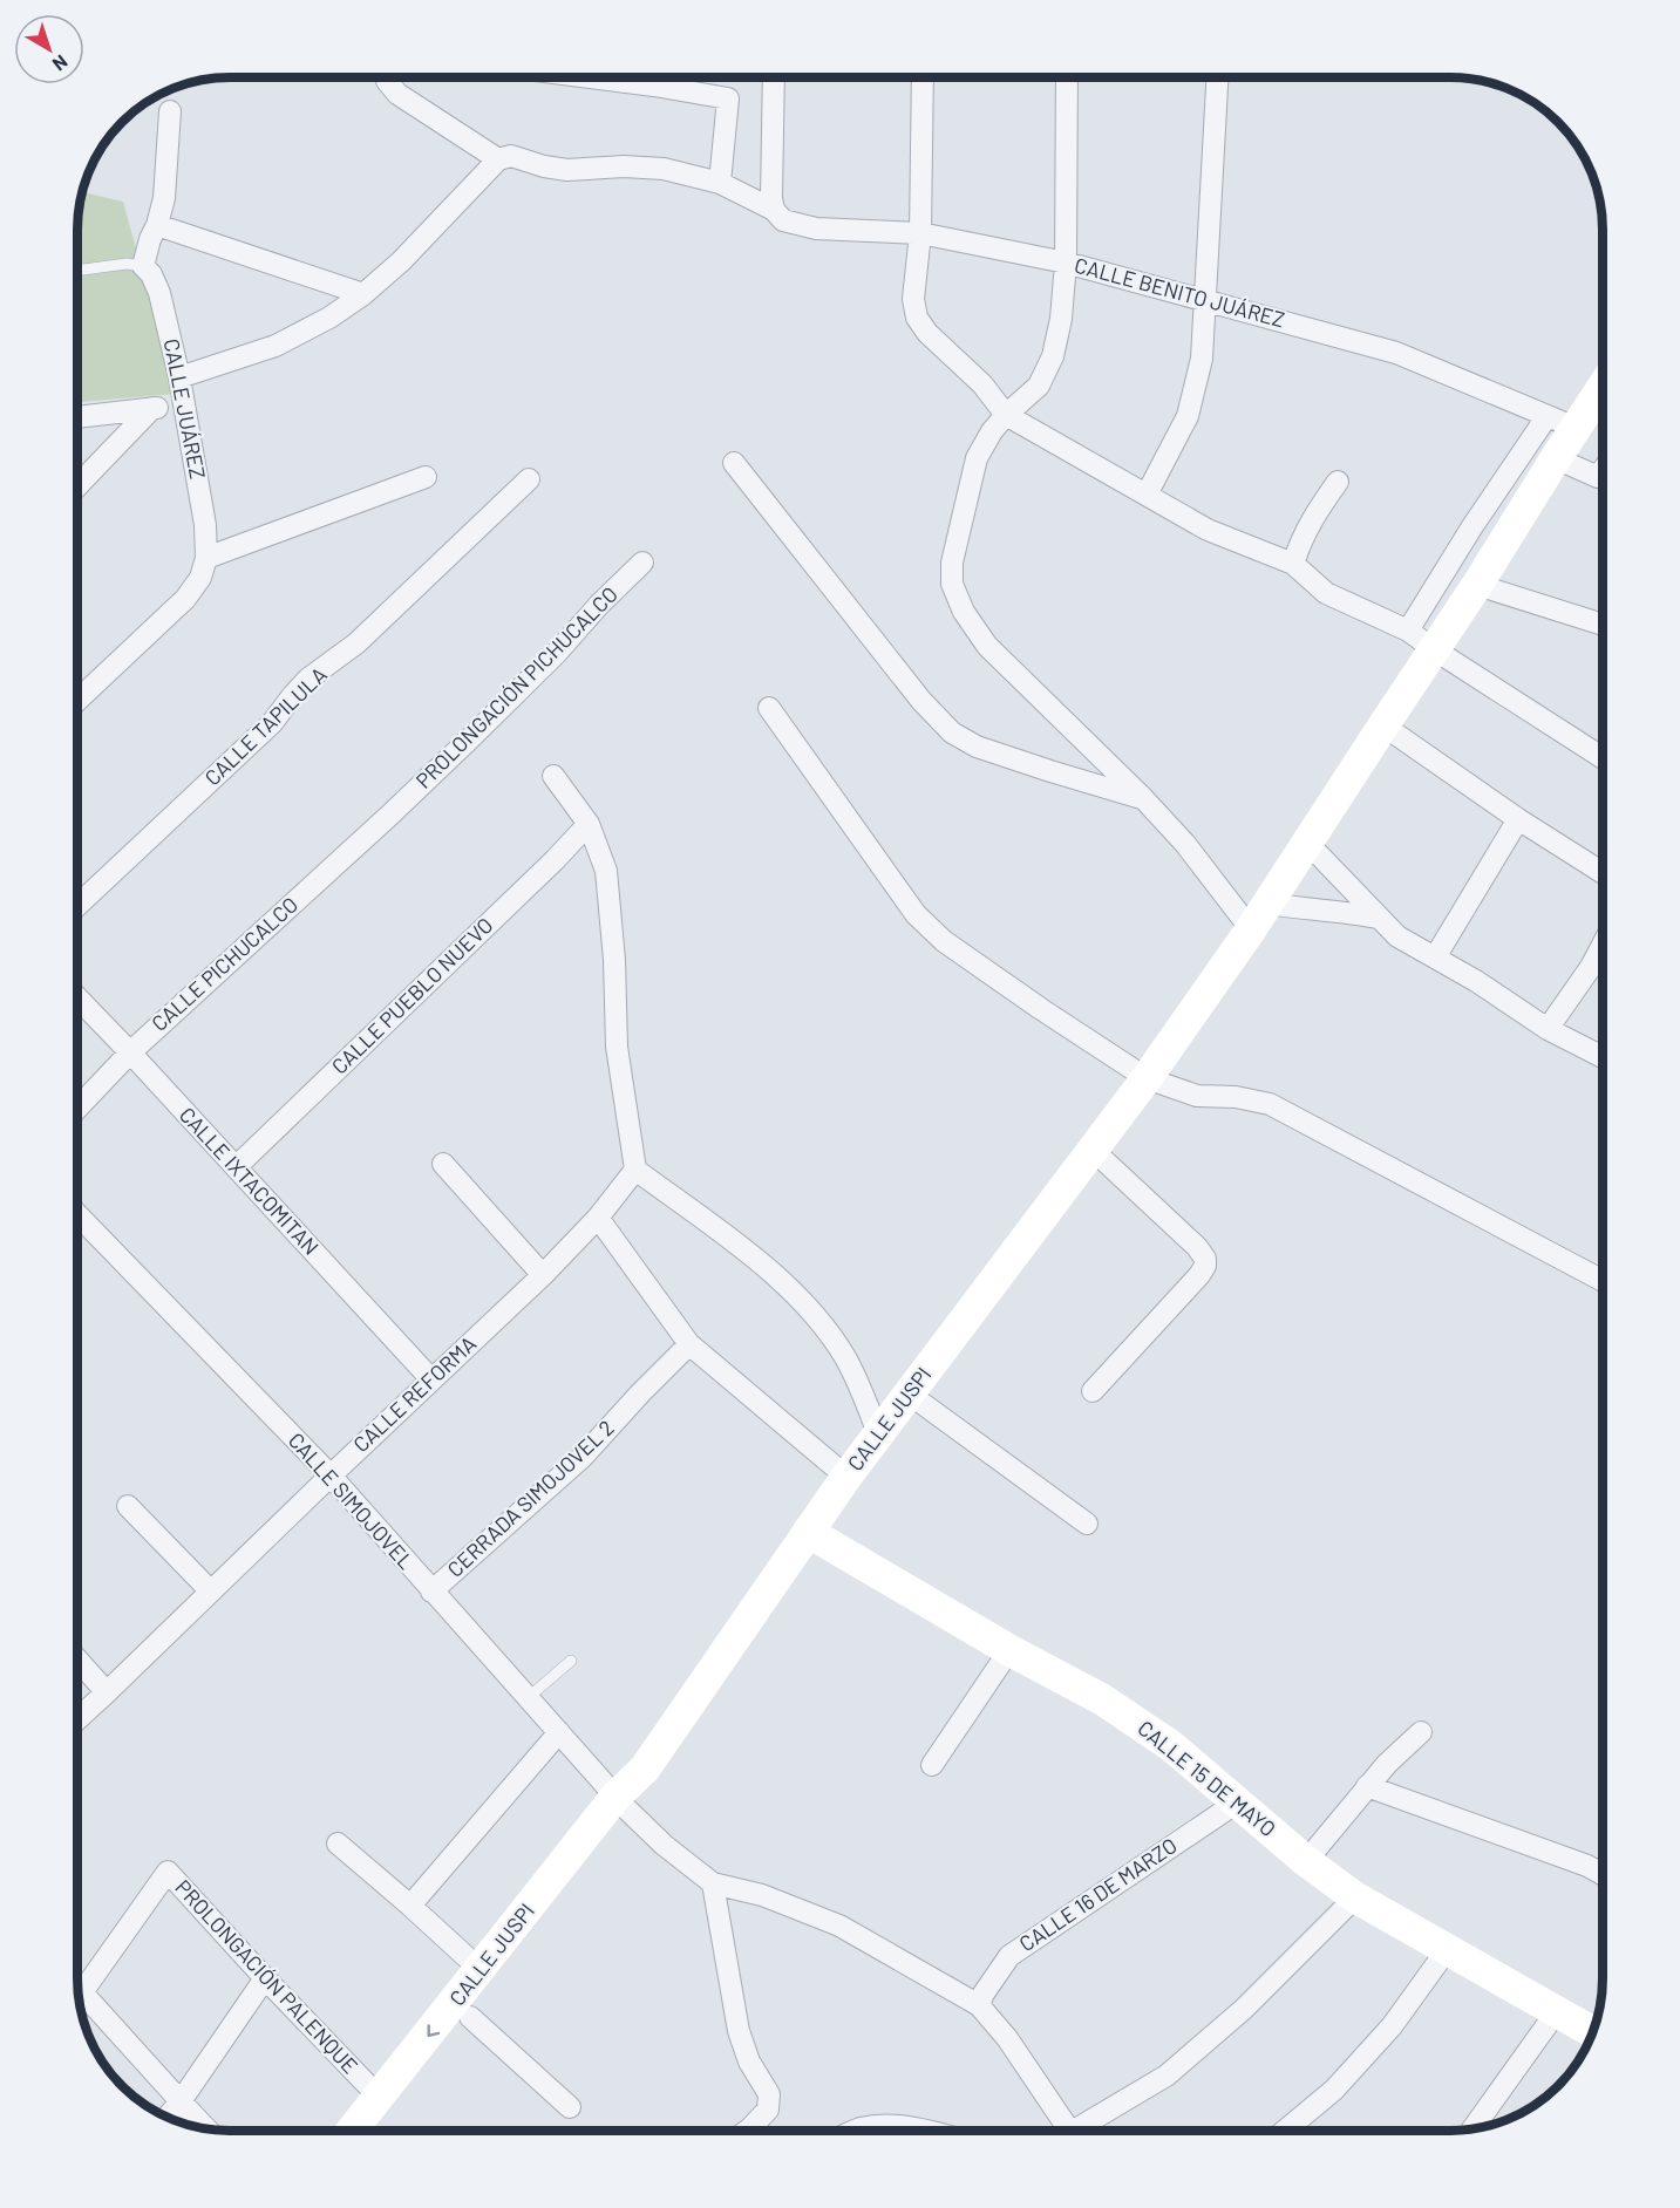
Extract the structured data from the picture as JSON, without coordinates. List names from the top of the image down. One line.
{"streets":{"street":["CALLE BENITO JUÁREZ","CALLE JUÁREZ","PROLONGACIÓN PICHUCALCO","CALLE TAPILULA","CALLE PICHUCALCO","CALLE PUEBLO NUEVO","CALLE IXTACOMITAN","CALLE REFORMA","CALLE JUSPI","CERRADA SIMOJOVEL 2","CALLE SIMOJOVEL","CALLE 15 DE MAYO","CALLE 16 DE MARZO","PROLONGACIÓN PALENQUE"]},"crossings":[["CALLE BENITO JUÁREZ","CALLE JUSPI"],["PROLONGACIÓN PICHUCALCO","CALLE PICHUCALCO"],["CALLE PICHUCALCO","CALLE IXTACOMITAN"],["CALLE PUEBLO NUEVO","CALLE IXTACOMITAN"],["CALLE IXTACOMITAN","CALLE REFORMA"],["CALLE REFORMA","CALLE SIMOJOVEL"],["CALLE JUSPI","CALLE SIMOJOVEL"],["CALLE JUSPI","CALLE 15 DE MAYO"],["CALLE JUSPI","PROLONGACIÓN PALENQUE"],["CERRADA SIMOJOVEL 2","CALLE SIMOJOVEL"],["CALLE 15 DE MAYO","CALLE 16 DE MARZO"]],"north":"bottom right"}
